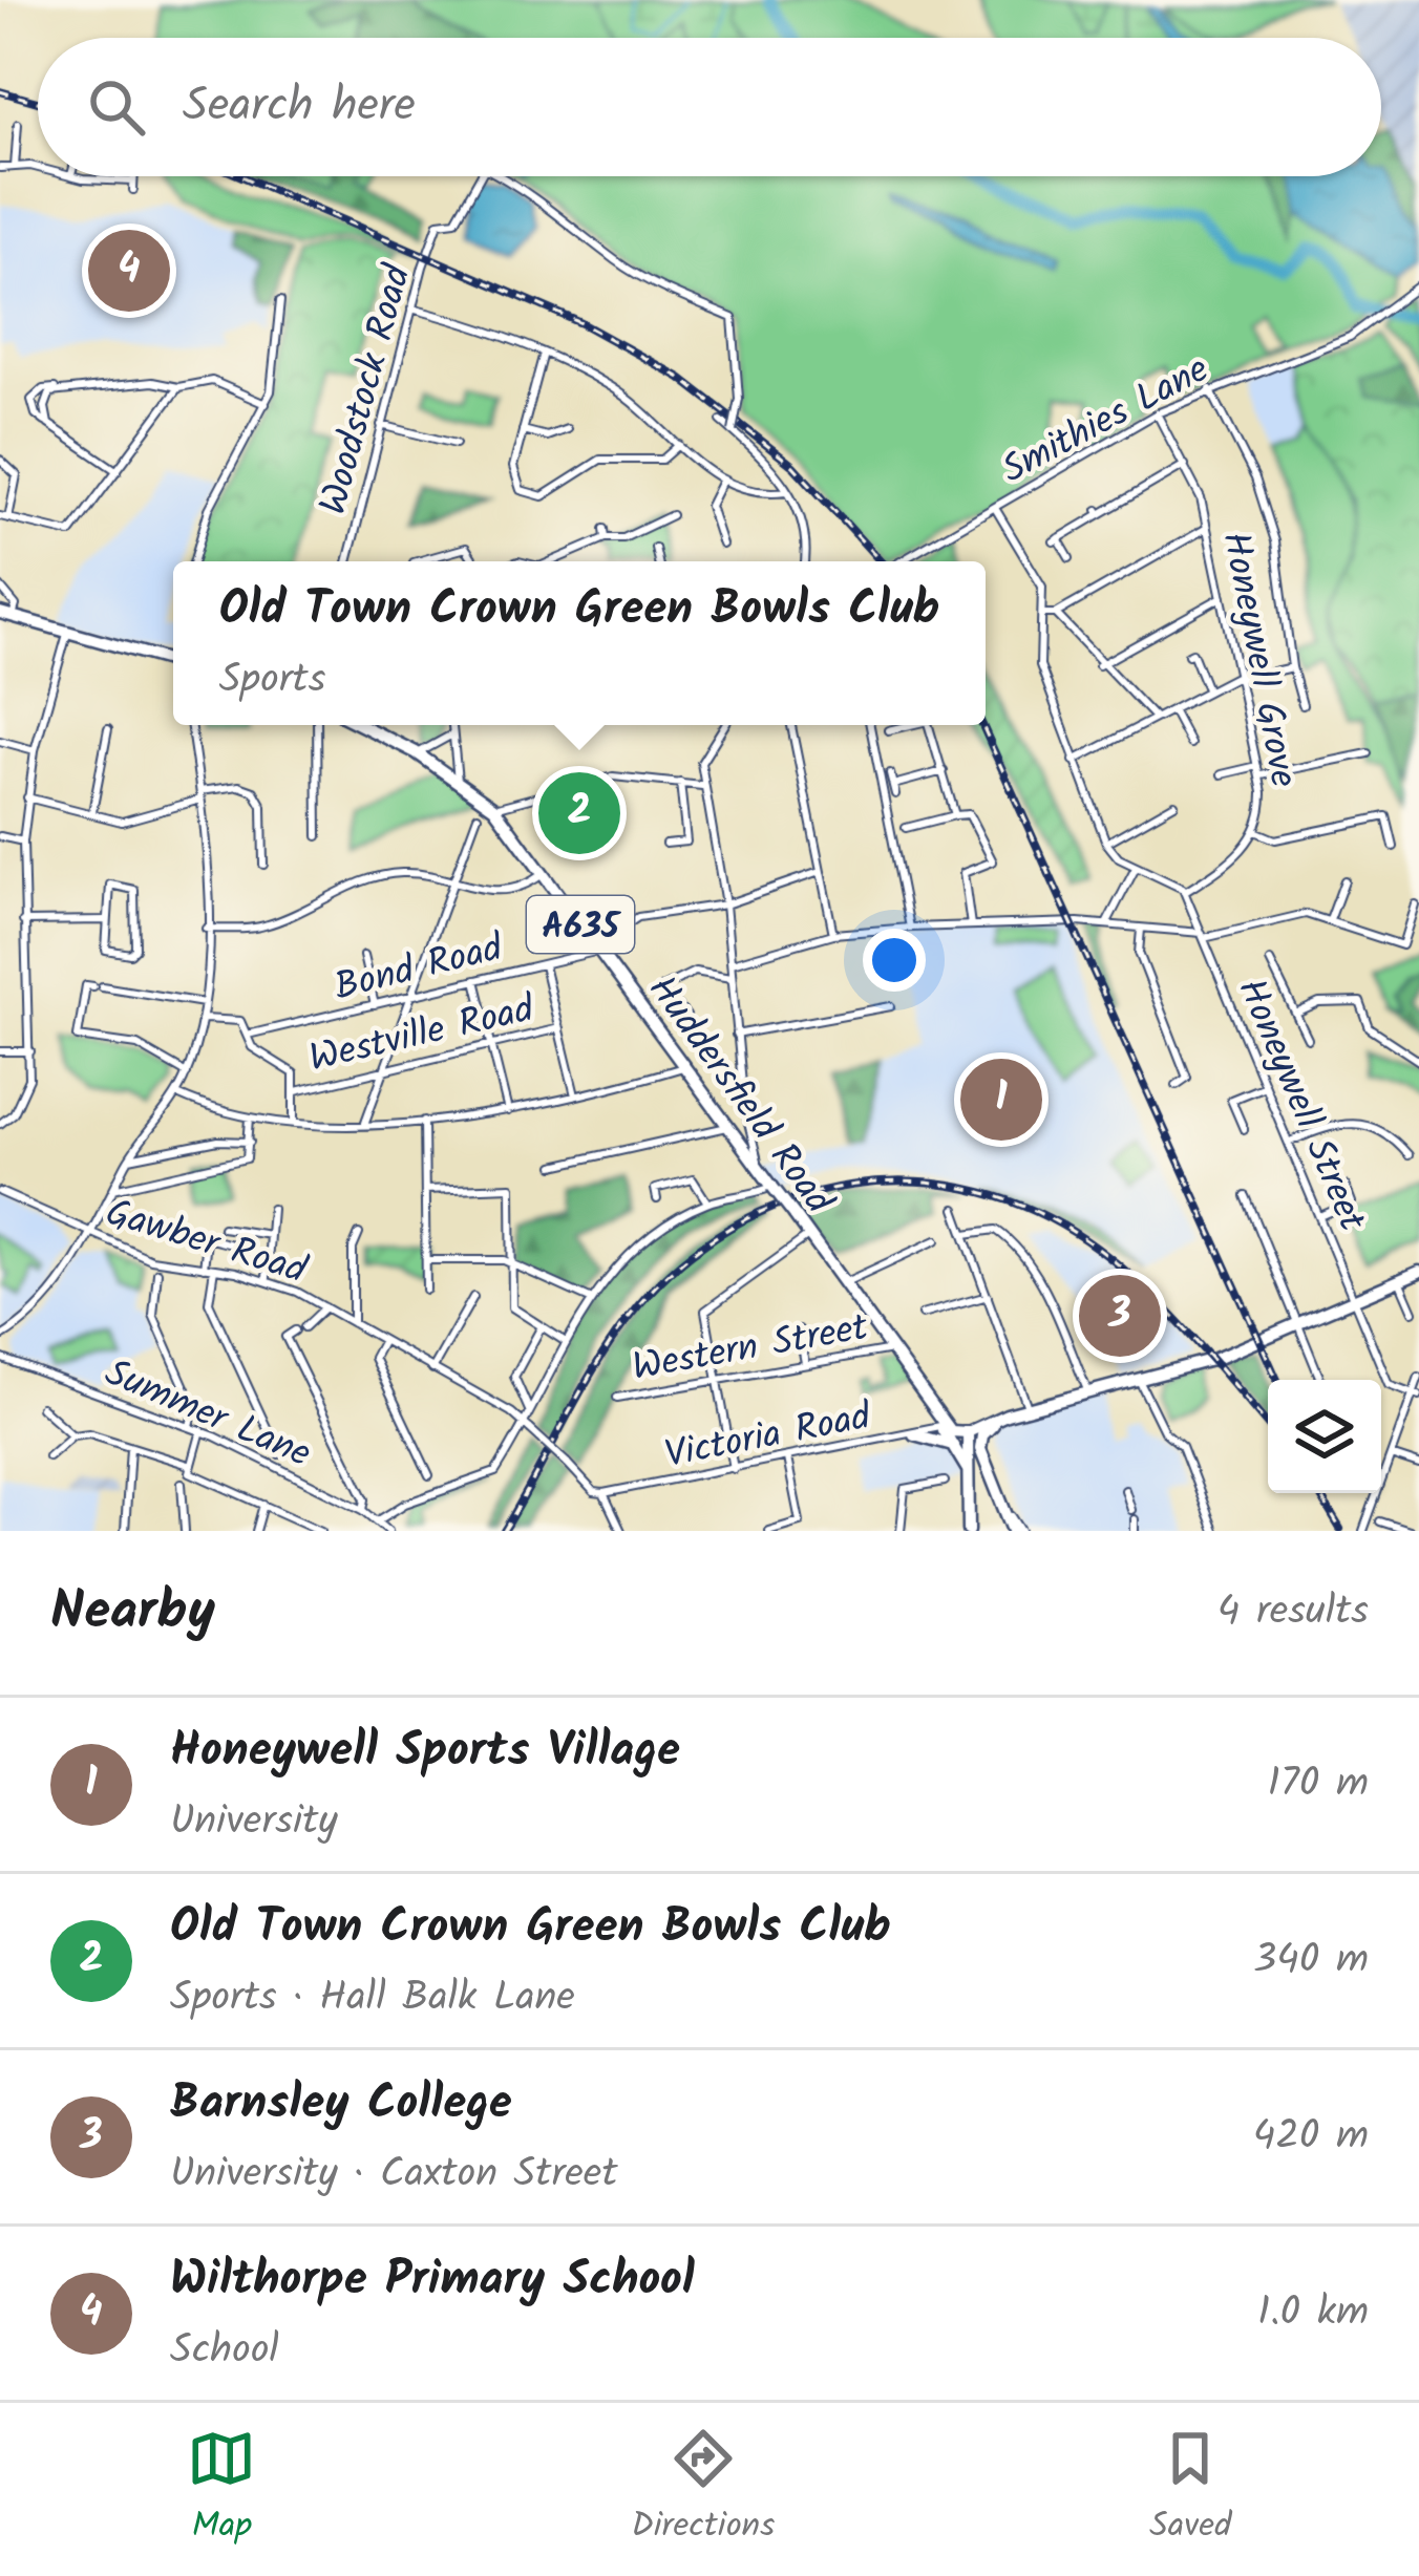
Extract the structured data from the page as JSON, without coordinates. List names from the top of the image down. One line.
{"streets":{"highway":["A635","Huddersfield Road"],"street":["Woodstock Road","Smithies Lane","Honeywell Grove","Bond Road","Westville Road","Honeywell Street","Gawber Road","Western Street","Summer Lane","Victoria Road"]},"crossings":[["Smithies Lane","Honeywell Grove"],["Honeywell Grove","Honeywell Street"],["A635","Huddersfield Road"],["A635","Victoria Road"],["Bond Road","Huddersfield Road"],["Huddersfield Road","Western Street"],["Huddersfield Road","Victoria Road"],["Gawber Road","Victoria Road"]],"page":{"search":"Search here","pins":["4","2","1","3"],"popup":["Old Town Crown Green Bowls Club","Sports"],"heading":["Nearby","4 results"],"list":[{"mark":"1","name":"Honeywell Sports Village","note":"University","value":"170 m"},{"mark":"2","name":"Old Town Crown Green Bowls Club","note":"Sports · Hall Balk Lane","value":"340 m"},{"mark":"3","name":"Barnsley College","note":"University · Caxton Street","value":"420 m"},{"mark":"4","name":"Wilthorpe Primary School","note":"School","value":"1.0 km"}],"nav":["Map","Directions","Saved"]}}
